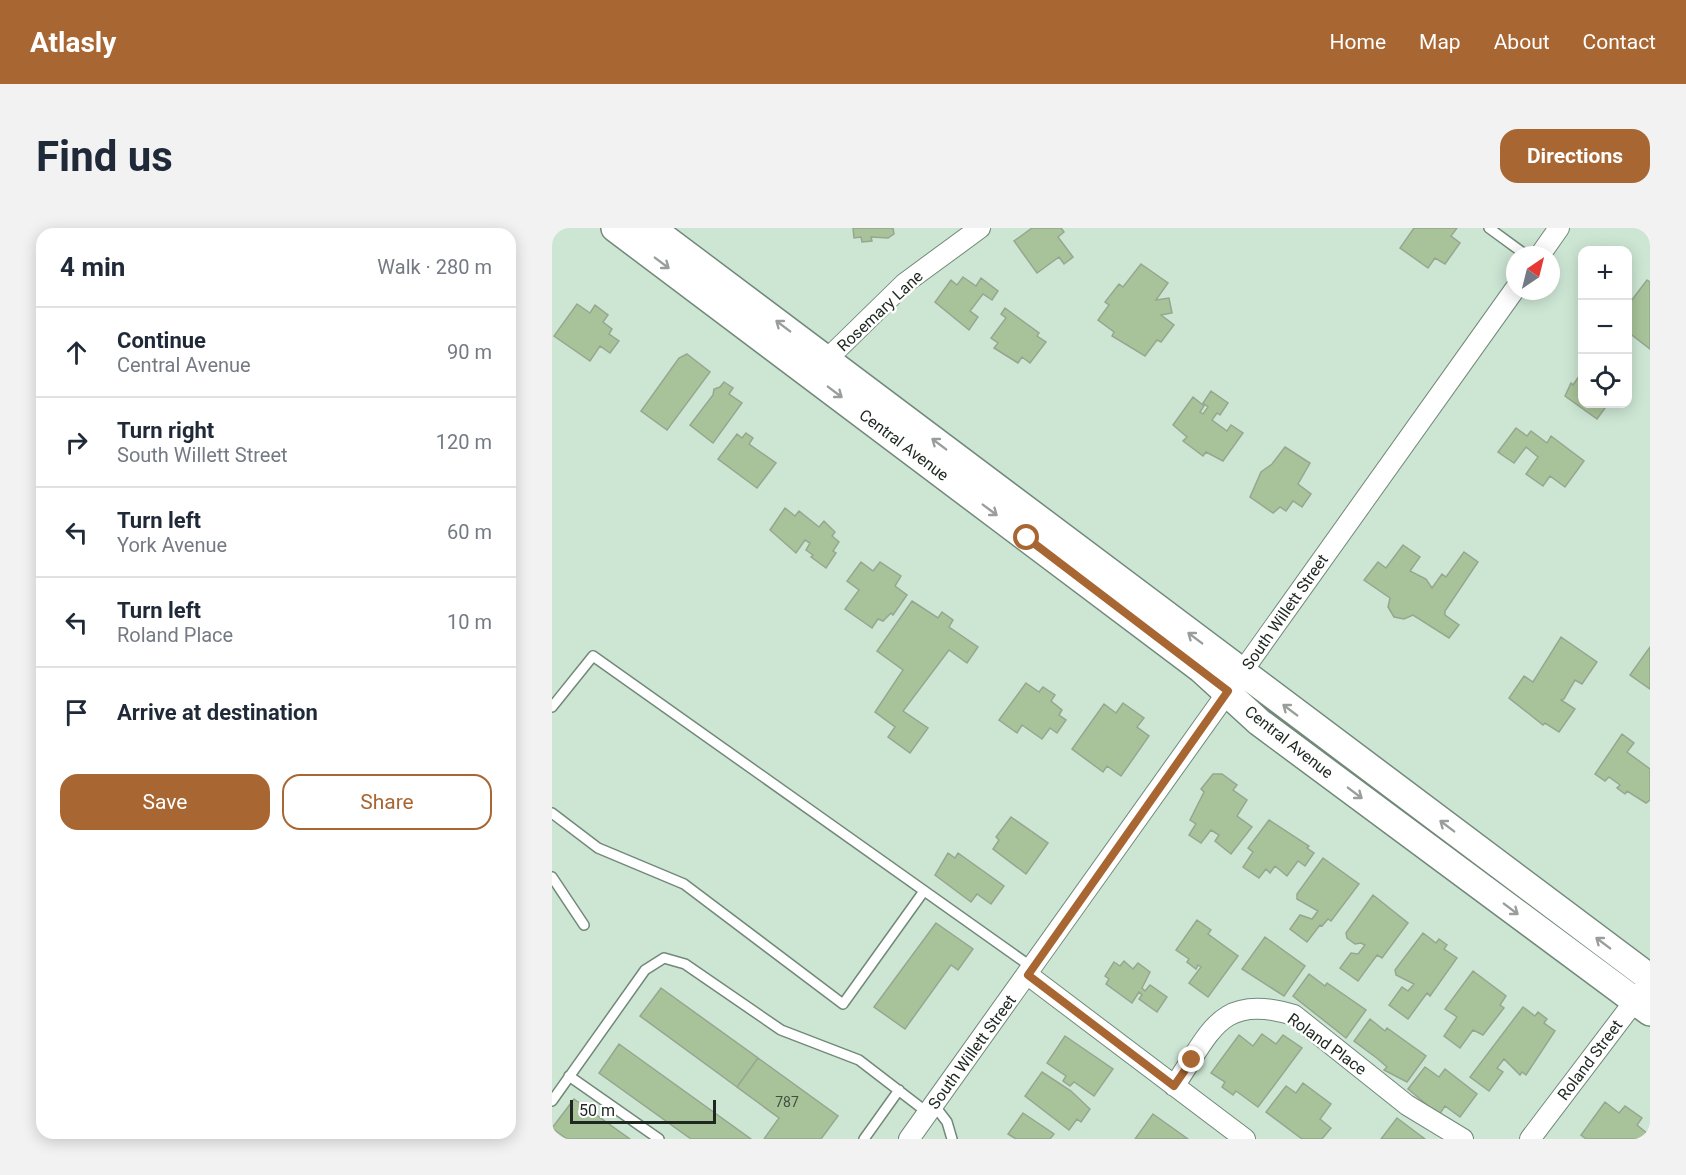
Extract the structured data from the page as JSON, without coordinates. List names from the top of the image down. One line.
{"streets":{"main road":["Central Avenue"],"street":["Rosemary Lane","South Willett Street","Roland Place","Roland Street"]},"crossings":[["Rosemary Lane","Central Avenue"],["Central Avenue","South Willett Street"],["Central Avenue","Roland Street"]],"house_numbers":["787"],"scale_bar":"50 m","north":"top right","page":{"header":"Atlasly","nav":["Home","Map","About","Contact"],"buttons":["Directions",["Save","Share"]],"title":"Find us","heading":["4 min","Walk · 280 m"],"map_buttons":["+","−"],"list":[["Continue","Central Avenue","90 m"],["Turn right","South Willett Street","120 m"],["Turn left","York Avenue","60 m"],["Turn left","Roland Place","10 m"],"Arrive at destination"],"scale":"50 m"}}
